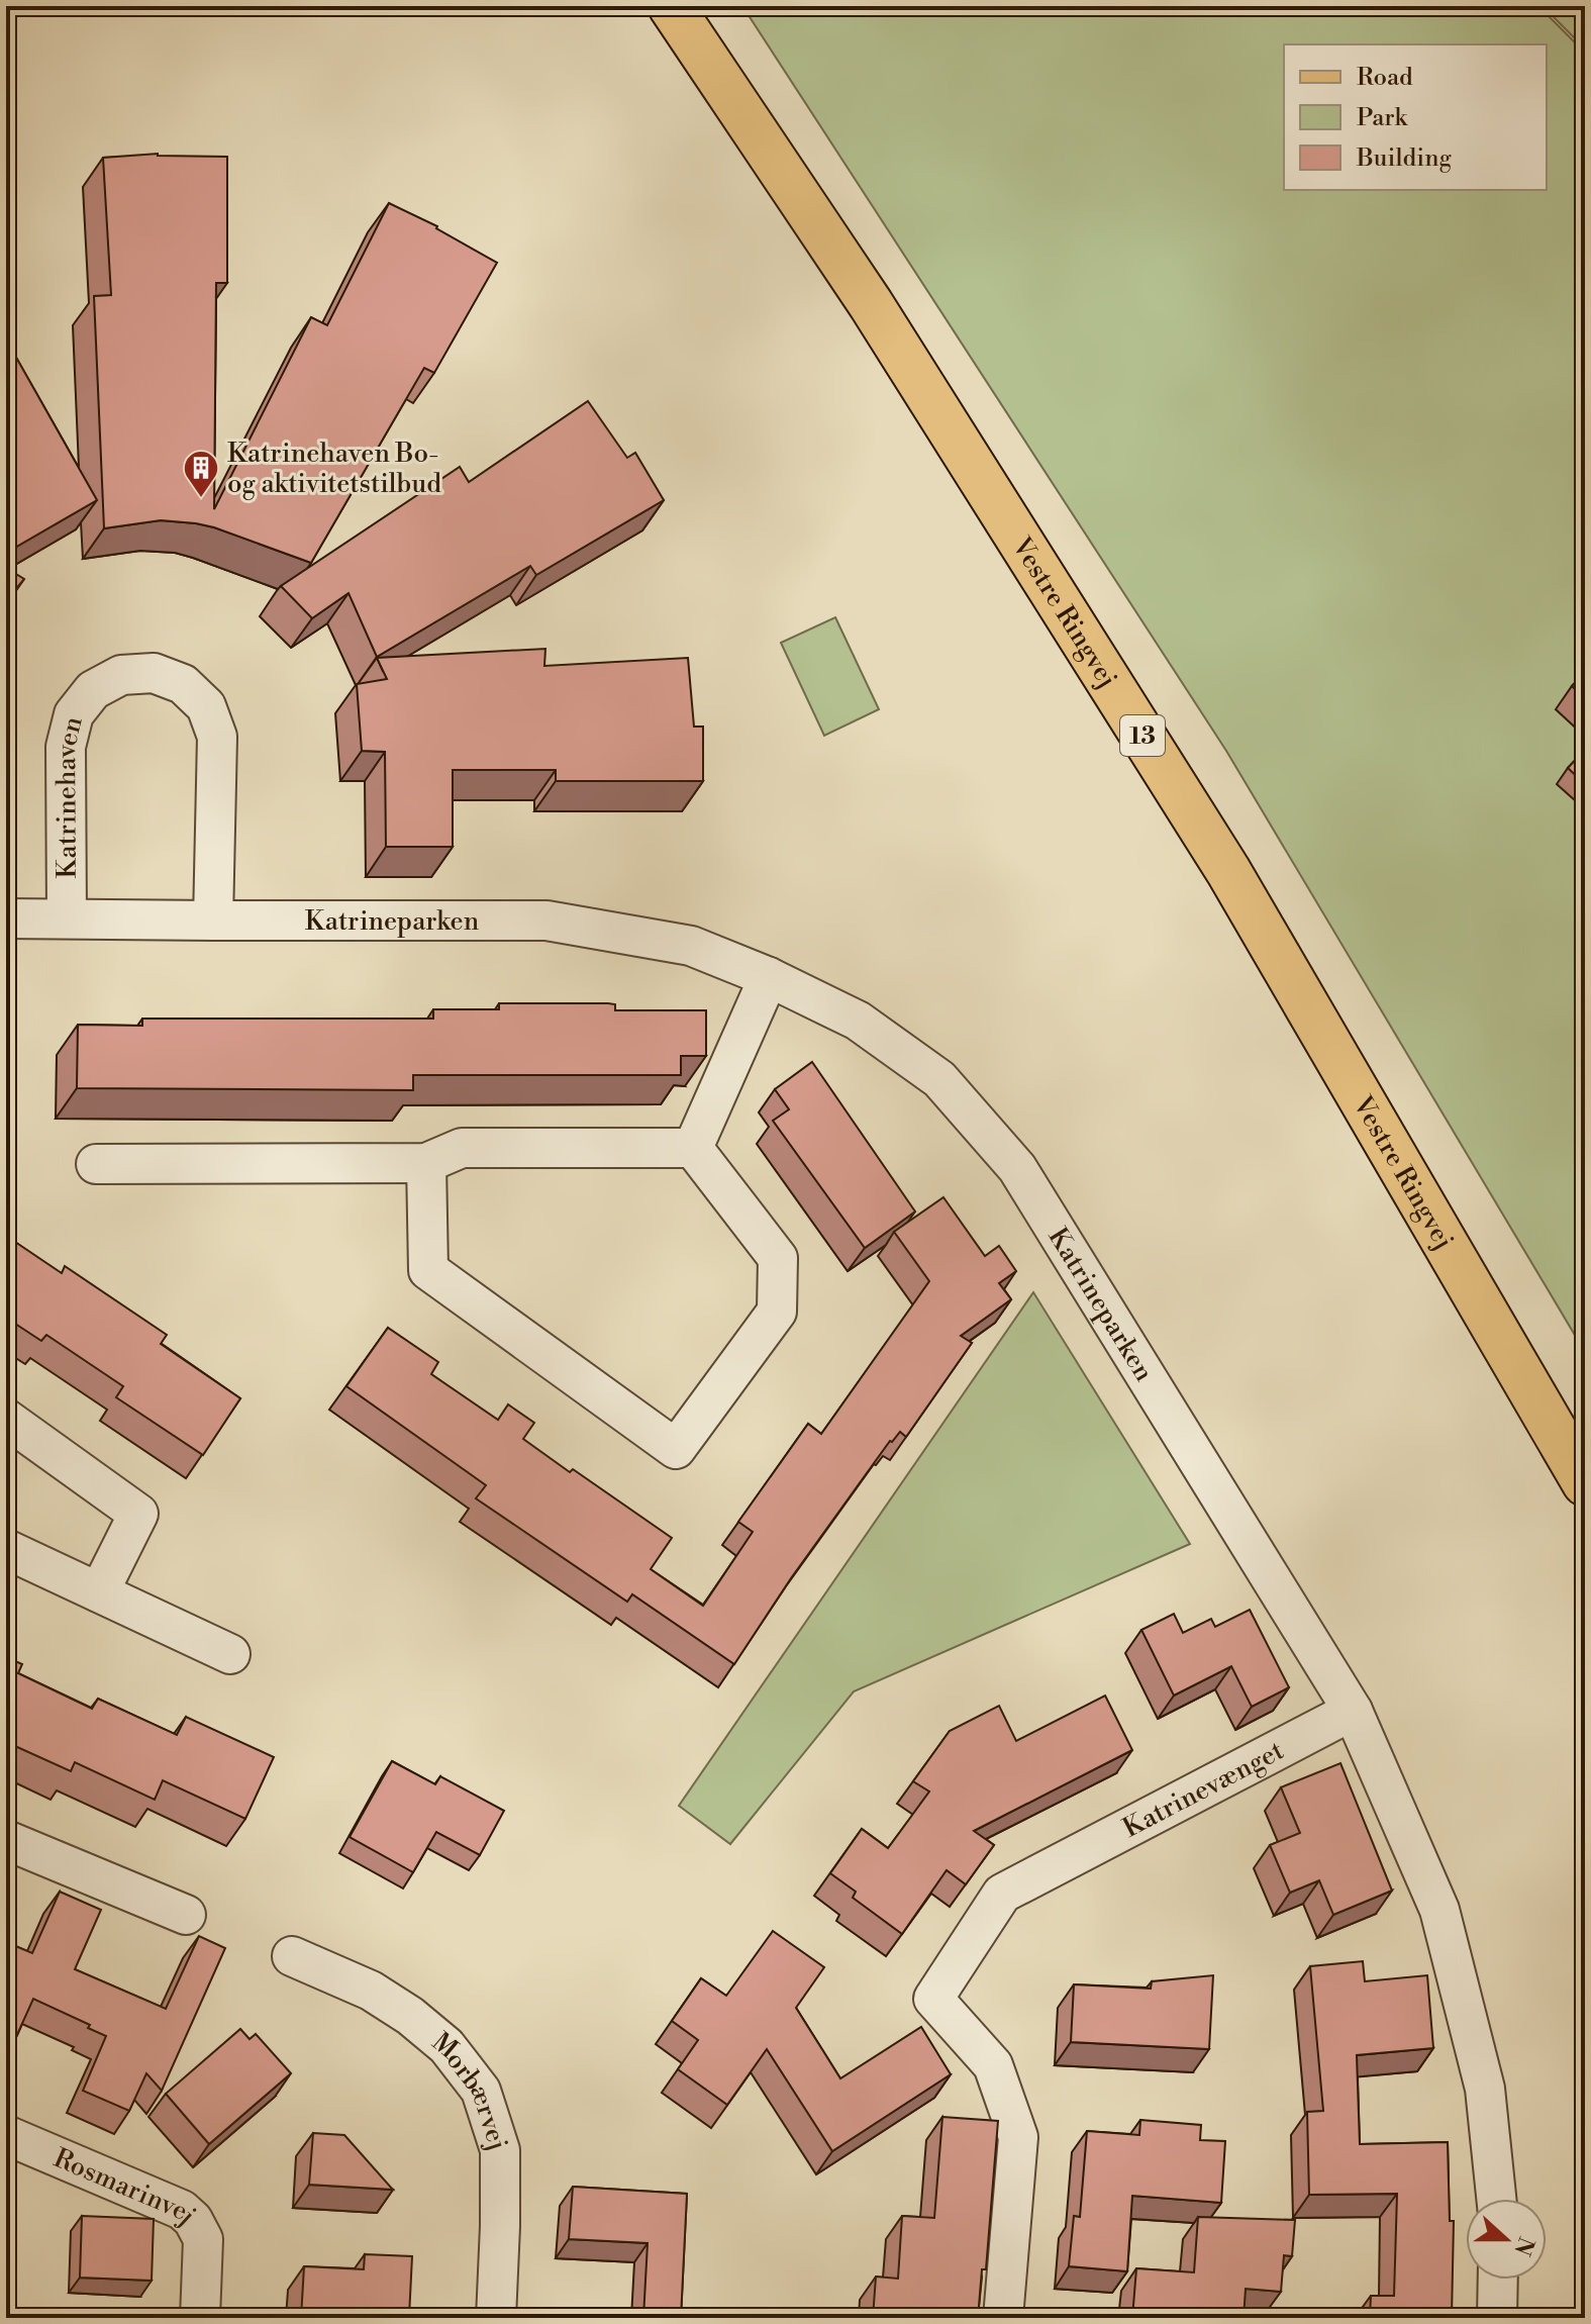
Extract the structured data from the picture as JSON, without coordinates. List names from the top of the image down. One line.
{"streets":{"main road":["Vestre Ringvej","13"],"street":["Katrinehaven","Katrineparken","Katrinevænget","Morbærvej","Rosmarinvej"]},"crossings":[["Katrinehaven","Katrineparken"],["Katrineparken","Katrinevænget"]],"places":{"building":["Katrinehaven Bo- og aktivitetstilbud"]},"legend":["Road","Park","Building"],"north":"right"}
